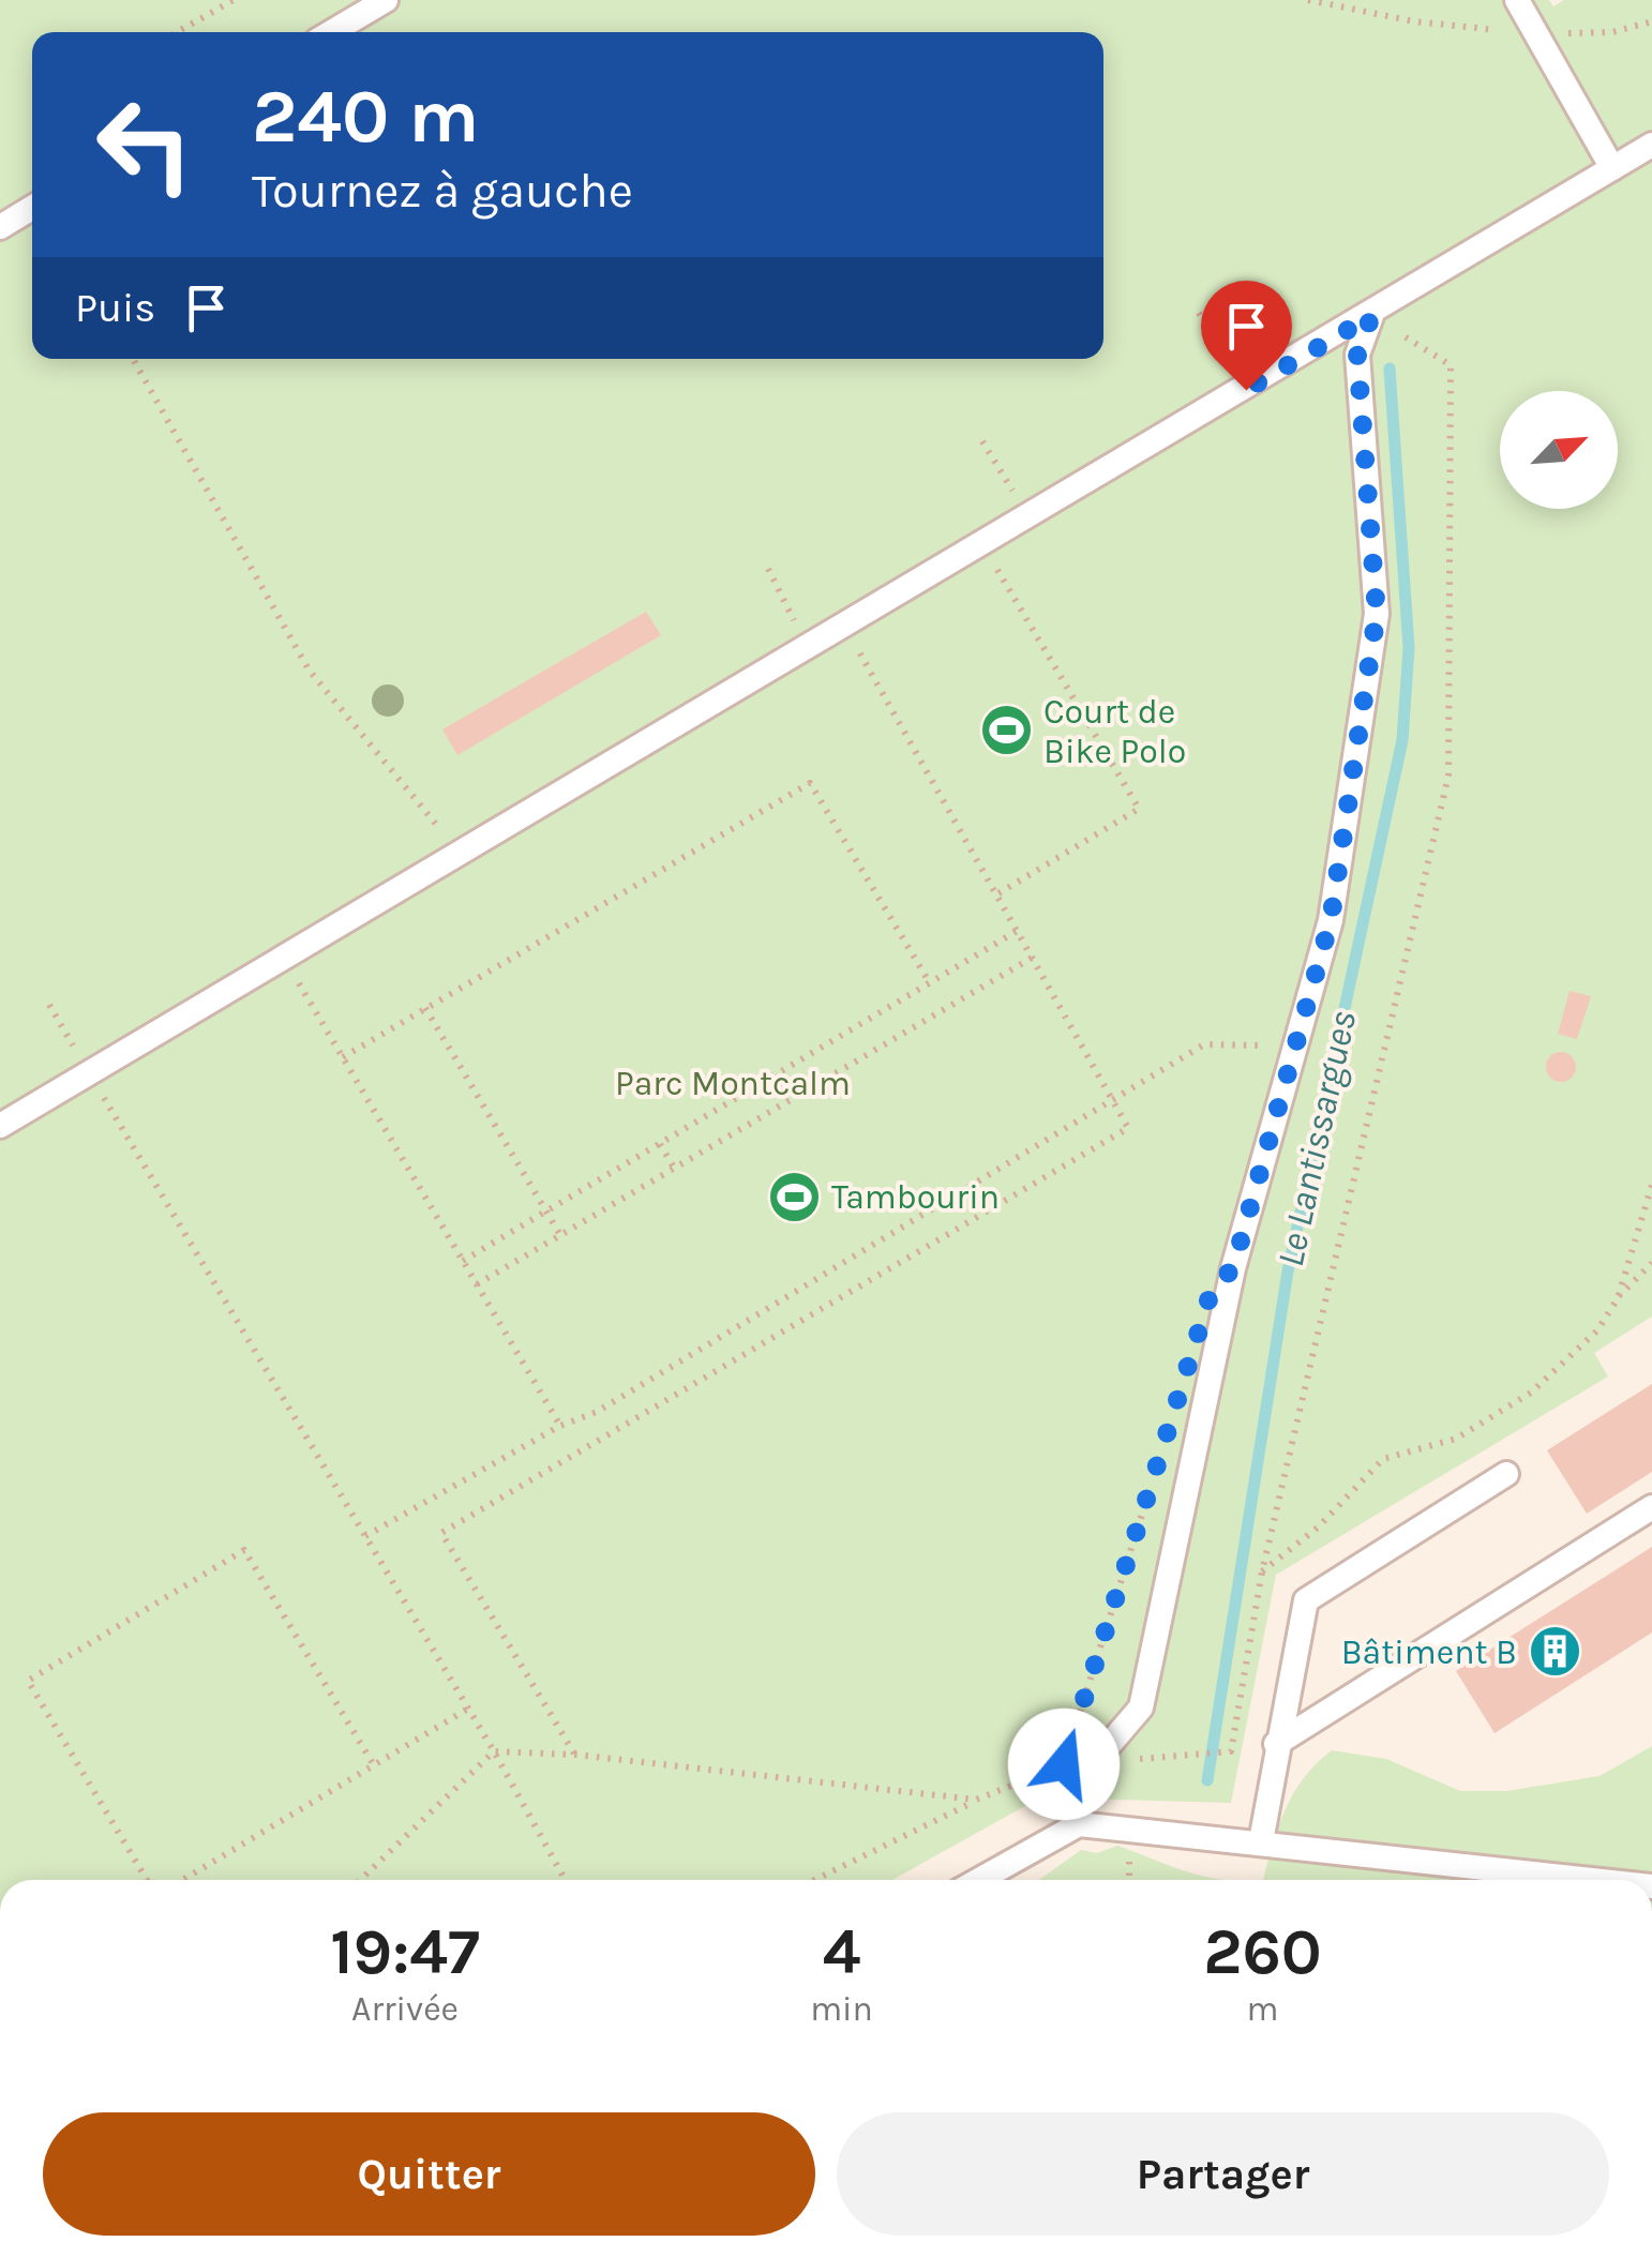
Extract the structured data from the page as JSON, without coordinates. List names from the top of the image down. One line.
{"water":["Le Lantissargues"],"parks":["Parc Montcalm"],"places":{"sports":["Court de Bike Polo","Tambourin"],"building":["Bâtiment B"]},"north":"top right","page":{"turn":["240 m","Tournez à gauche"],"then":"Puis","eta":["19:47","Arrivée","4","min","260","m"],"buttons":["Quitter","Partager"]}}
